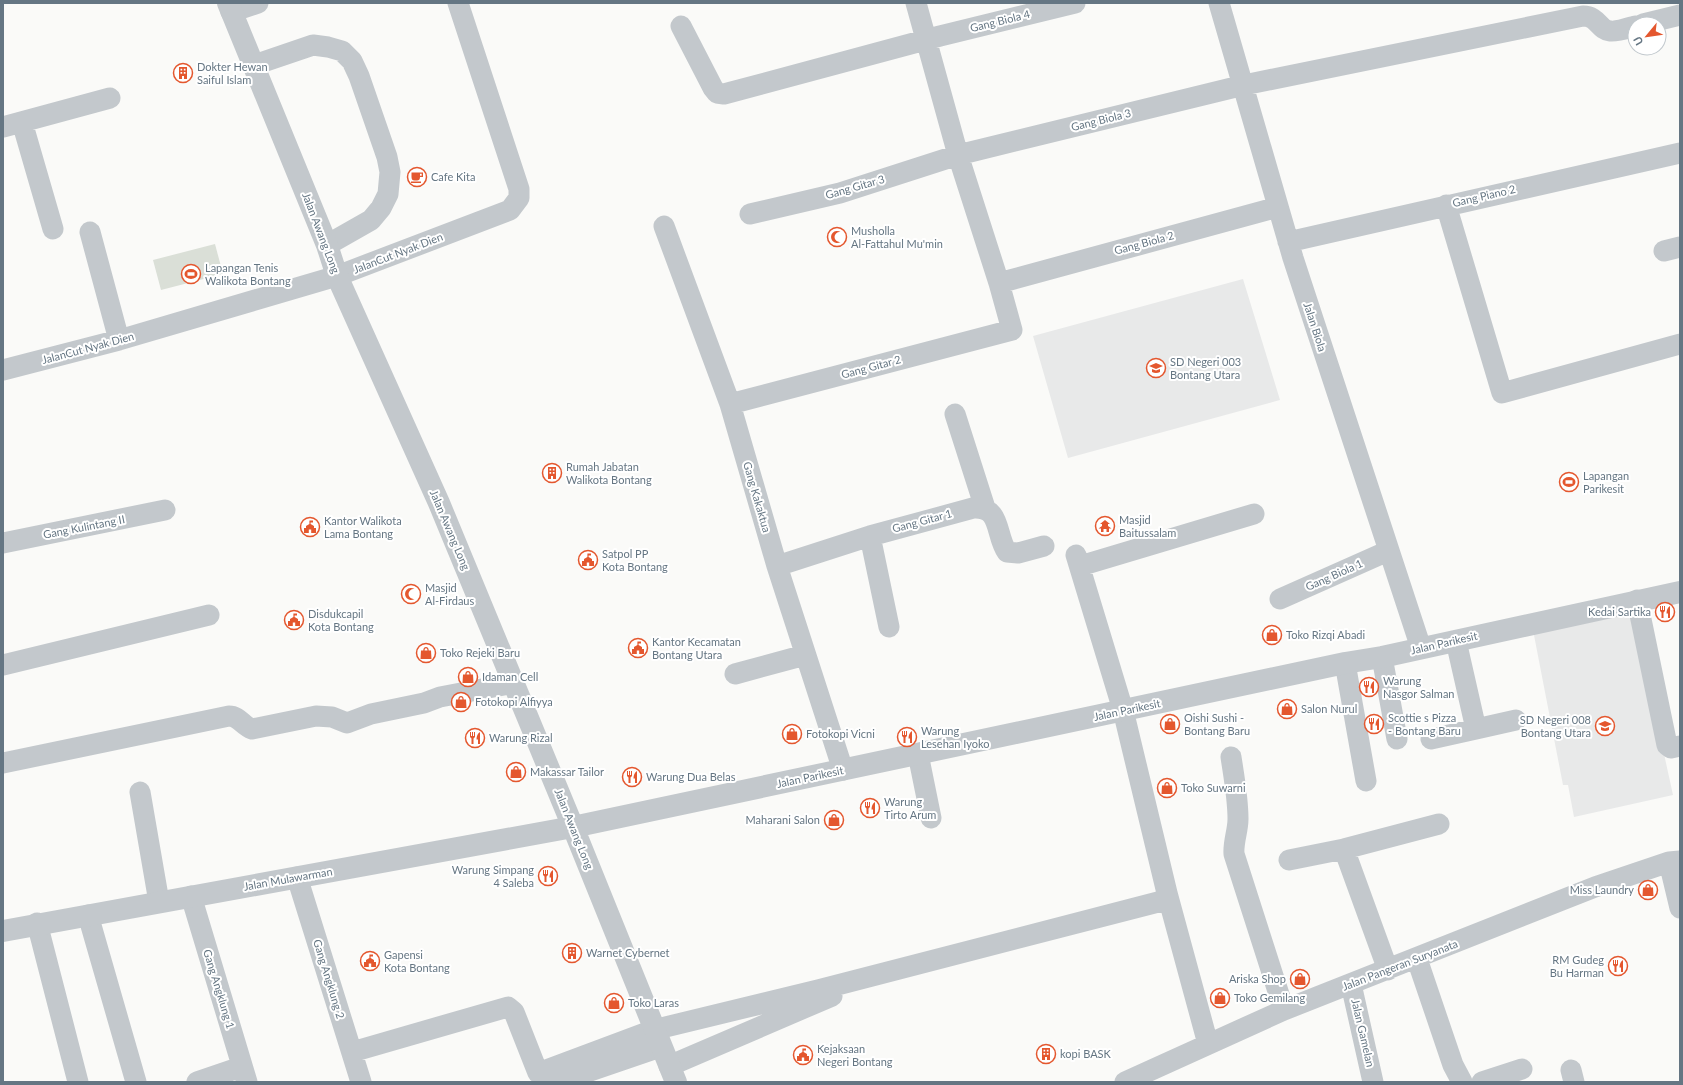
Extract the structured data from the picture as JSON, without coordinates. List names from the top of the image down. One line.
{"streets":{"street":["Gang Biola 4","Gang Biola 3","Gang Gitar 3","Gang Piano 2","Jalan Awang Long","Gang Biola 2","JalanCut Nyak Dien","Jalan Biola","Gang Gitar 2","Gang Kakaktua","Gang Gitar 1","Gang Kulintang II","Gang Biola 1","Jalan Parikesit","Jalan Mulawarman","Jalan Pangeran Suryanata","Gang Angklung 2","Gang Angklung 1","Jalan Gamelan"]},"crossings":[["Gang Biola 3","Gang Gitar 3"],["Gang Biola 3","Jalan Biola"],["Gang Piano 2","Jalan Biola"],["Jalan Awang Long","JalanCut Nyak Dien"],["Jalan Awang Long","Jalan Parikesit"],["Jalan Awang Long","Jalan Mulawarman"],["Gang Biola 2","Jalan Biola"],["Gang Biola 2","Gang Gitar 2"],["Jalan Biola","Gang Biola 1"],["Jalan Biola","Jalan Parikesit"],["Gang Gitar 2","Gang Kakaktua"],["Gang Kakaktua","Gang Gitar 1"],["Gang Kakaktua","Jalan Parikesit"],["Jalan Parikesit","Jalan Mulawarman"],["Jalan Mulawarman","Gang Angklung 2"],["Jalan Mulawarman","Gang Angklung 1"],["Jalan Pangeran Suryanata","Jalan Gamelan"]],"places":{"building":["Dokter Hewan Saiful Islam","Rumah Jabatan Walikota Bontang","Warnet Cybernet","kopi BASK"],"cafe":["Cafe Kita"],"mosque":["Musholla Al-Fattahul Mu'min","Masjid Al-Firdaus"],"sports":["Lapangan Tenis Walikota Bontang","Lapangan Parikesit"],"school or university":["SD Negeri 003 Bontang Utara","SD Negeri 008 Bontang Utara"],"temple":["Masjid Baitussalam"],"public building":["Kantor Walikota Lama Bontang","Satpol PP Kota Bontang","Disdukcapil Kota Bontang","Kantor Kecamatan Bontang Utara","Gapensi Kota Bontang","Kejaksaan Negeri Bontang"],"restaurant":["Kedai Sartika","Warung Nasgor Salman","Scottie s Pizza - Bontang Baru","Warung Lesehan Iyoko","Warung Rizal","Warung Dua Belas","Warung Tirto Arum","Warung Simpang 4 Saleba","RM Gudeg Bu Harman"],"shop":["Toko Rizqi Abadi","Toko Rejeki Baru","Idaman Cell","Fotokopi Alfiyya","Salon Nurul","Oishi Sushi - Bontang Baru","Fotokopi Vicni","Makassar Tailor","Toko Suwarni","Maharani Salon","Miss Laundry","Ariska Shop","Toko Gemilang","Toko Laras"]},"north":"bottom left"}
